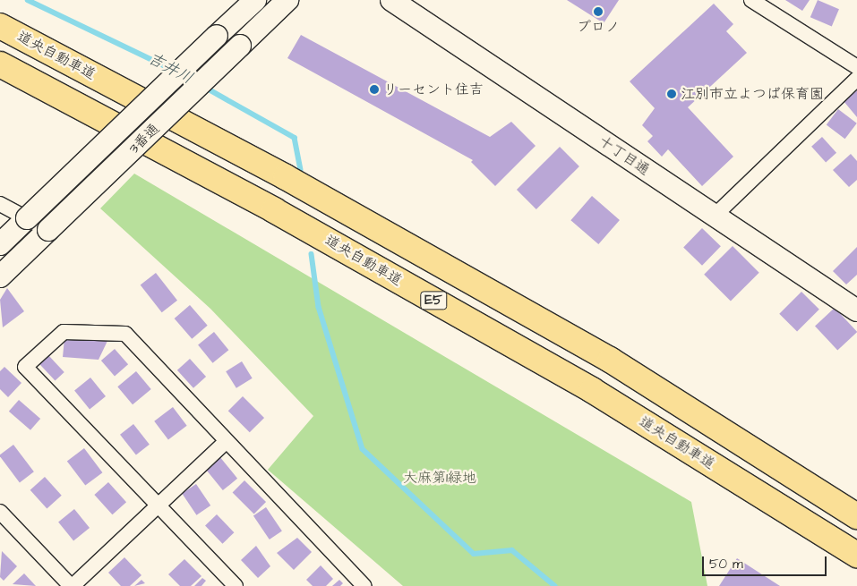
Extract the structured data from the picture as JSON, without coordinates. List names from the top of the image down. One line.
{"streets":{"highway":["道央自動車道","E5"],"street":["3番通","十丁目通"]},"water":["吉井川"],"parks":["大麻第1緑地"],"places":["プロノ","リーセント住吉","江別市立よつば保育園"],"scale_bar":"50 m"}
